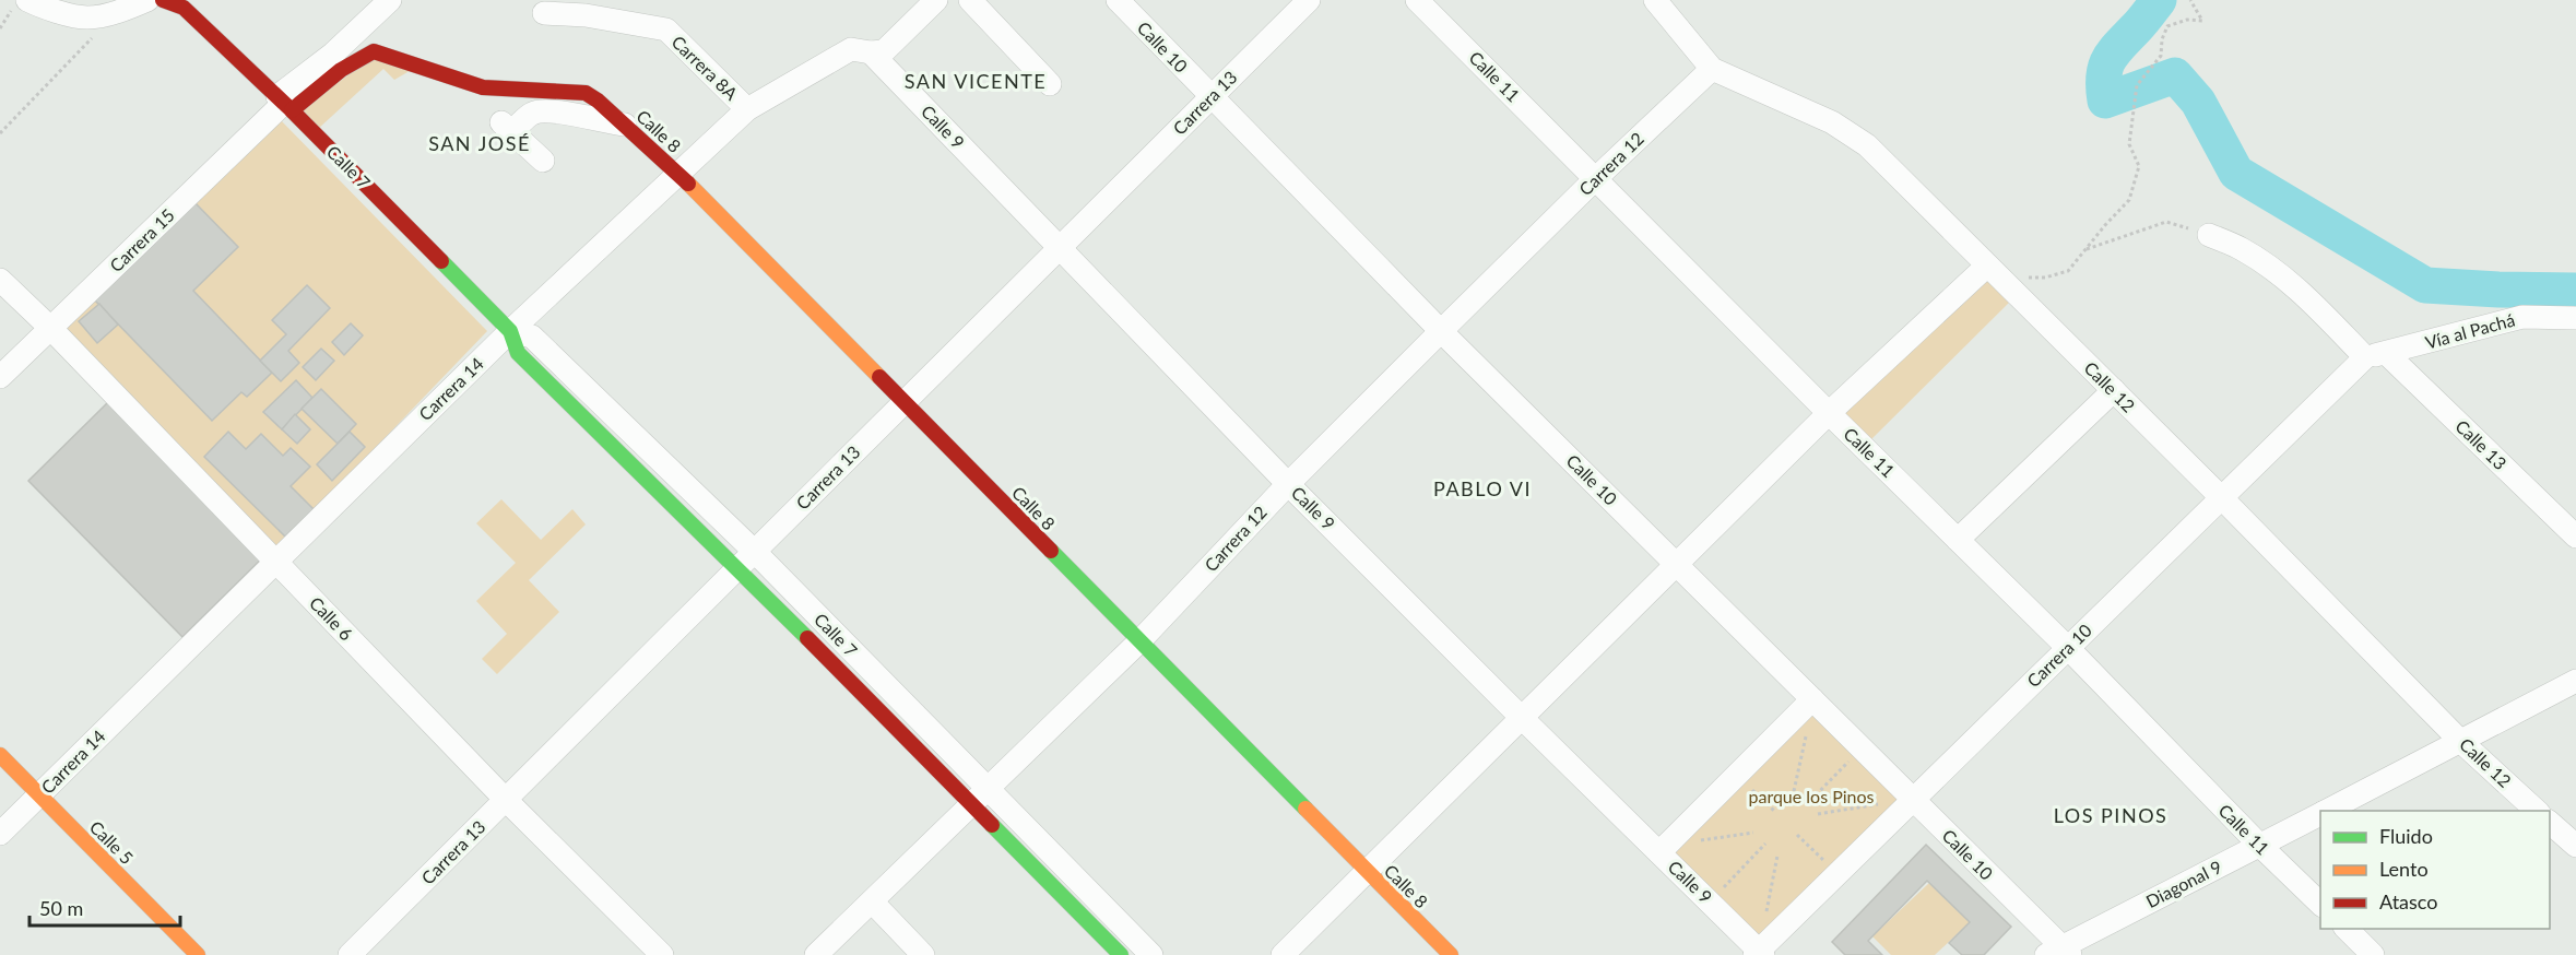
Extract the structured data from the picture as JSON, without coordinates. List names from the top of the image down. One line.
{"streets":{"street":["Calle 10","Carrera 8A","Calle 11","Carrera 13","Calle 9","Calle 8","Carrera 12","Calle 7","Carrera 15","Vía al Pachá","Calle 12","Carrera 14","Calle 13","Calle 6","Carrera 10","Calle 5","Diagonal 9"]},"crossings":[["Calle 10","Carrera 13"],["Calle 10","Carrera 12"],["Calle 10","Carrera 10"],["Calle 10","Diagonal 9"],["Carrera 8A","Carrera 14"],["Calle 11","Carrera 12"],["Calle 11","Carrera 10"],["Calle 11","Diagonal 9"],["Carrera 13","Calle 9"],["Carrera 13","Calle 8"],["Carrera 13","Calle 7"],["Carrera 13","Calle 6"],["Calle 9","Carrera 12"],["Calle 9","Carrera 14"],["Calle 9","Carrera 10"],["Calle 8","Carrera 12"],["Calle 8","Carrera 15"],["Calle 8","Carrera 14"],["Carrera 12","Calle 7"],["Carrera 12","Calle 12"],["Calle 7","Carrera 15"],["Calle 7","Carrera 14"],["Carrera 15","Calle 6"],["Vía al Pachá","Calle 13"],["Vía al Pachá","Carrera 10"],["Calle 12","Carrera 10"],["Calle 12","Diagonal 9"],["Carrera 14","Calle 6"],["Carrera 14","Calle 5"],["Calle 13","Carrera 10"]],"districts":["SAN VICENTE","SAN JOSÉ","PABLO VI","LOS PINOS"],"parks":["parque los Pinos"],"legend":["Fluido","Lento","Atasco"],"scale_bar":"50 m"}
